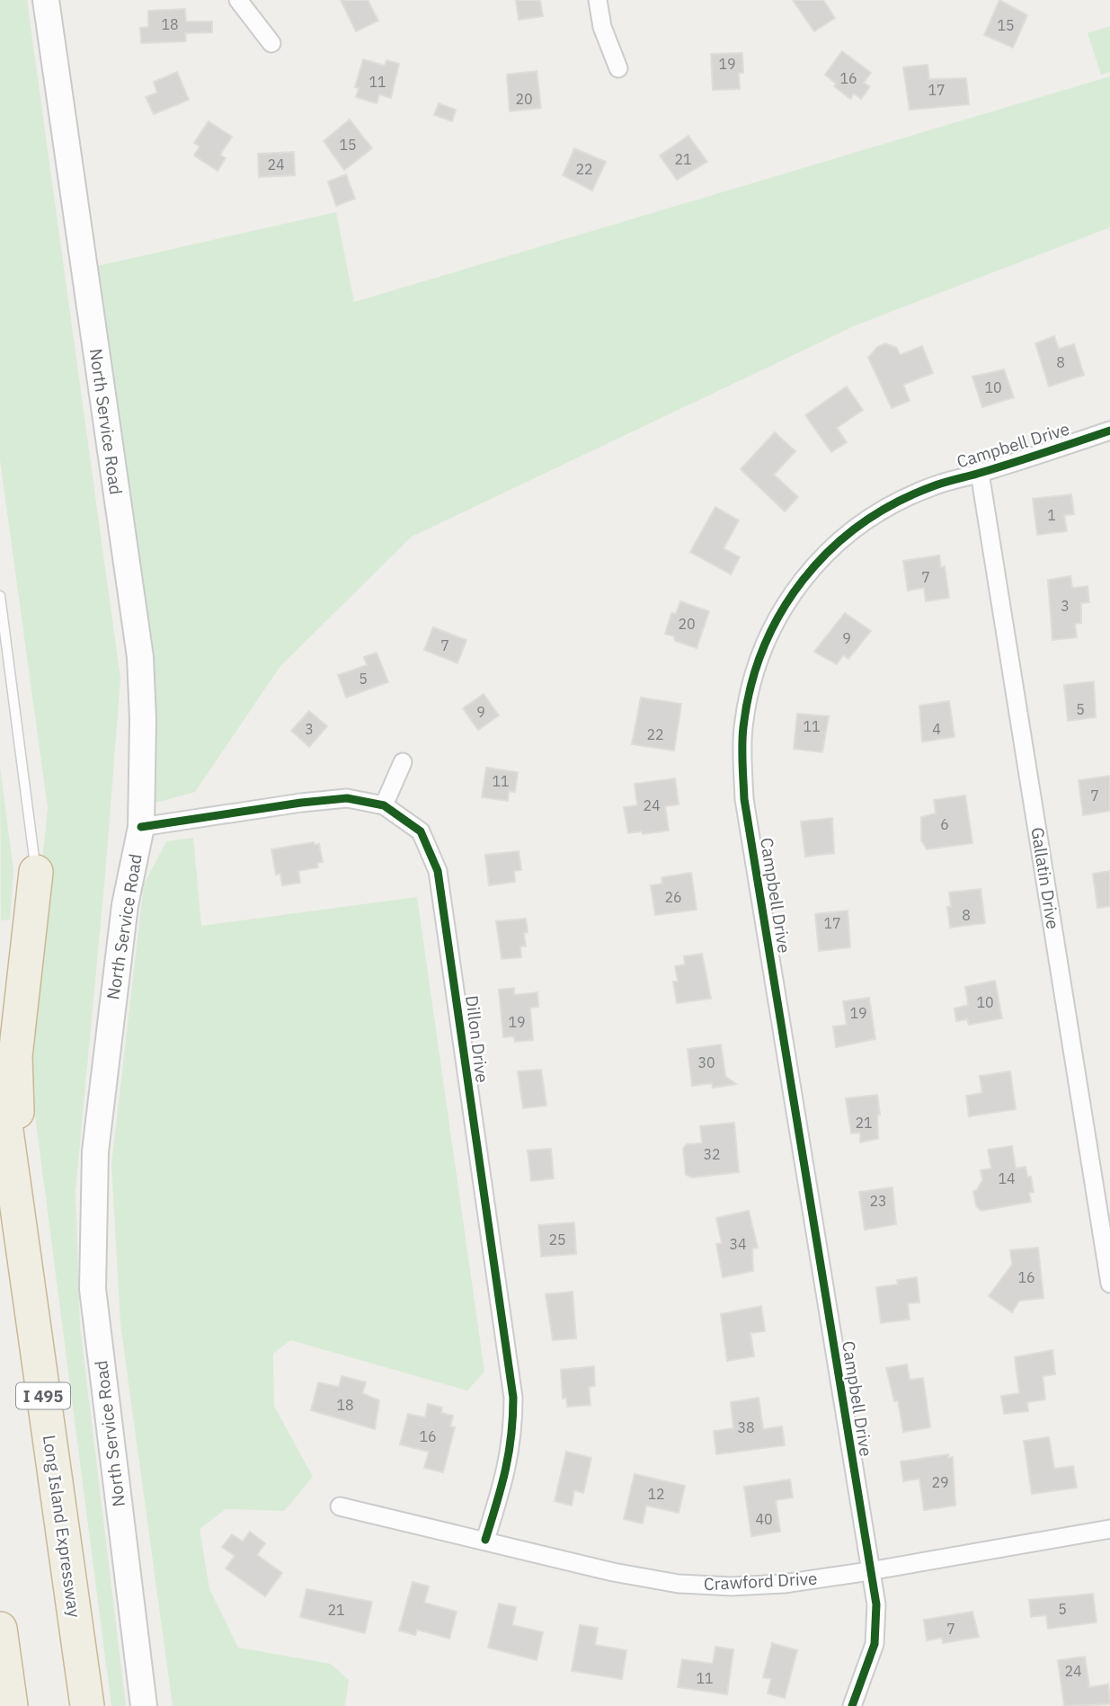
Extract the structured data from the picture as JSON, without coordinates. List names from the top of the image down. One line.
{"streets":{"highway":["I 495","Long Island Expressway"],"main road":["North Service Road"],"street":["Campbell Drive","Gallatin Drive","Dillon Drive","Crawford Drive"]},"crossings":[["North Service Road","Dillon Drive"],["Campbell Drive","Gallatin Drive"],["Campbell Drive","Crawford Drive"],["Dillon Drive","Crawford Drive"]],"house_numbers":["18","15","19","16","11","17","20","15","21","24","22","8","10","1","7","3","20","9","7","5","5","9","11","3","4","22","11","7","24","6","26","8","17","10","19","19","30","21","32","14","23","25","34","16","18","38","16","29","12","40","5","21","7","24","11"]}
